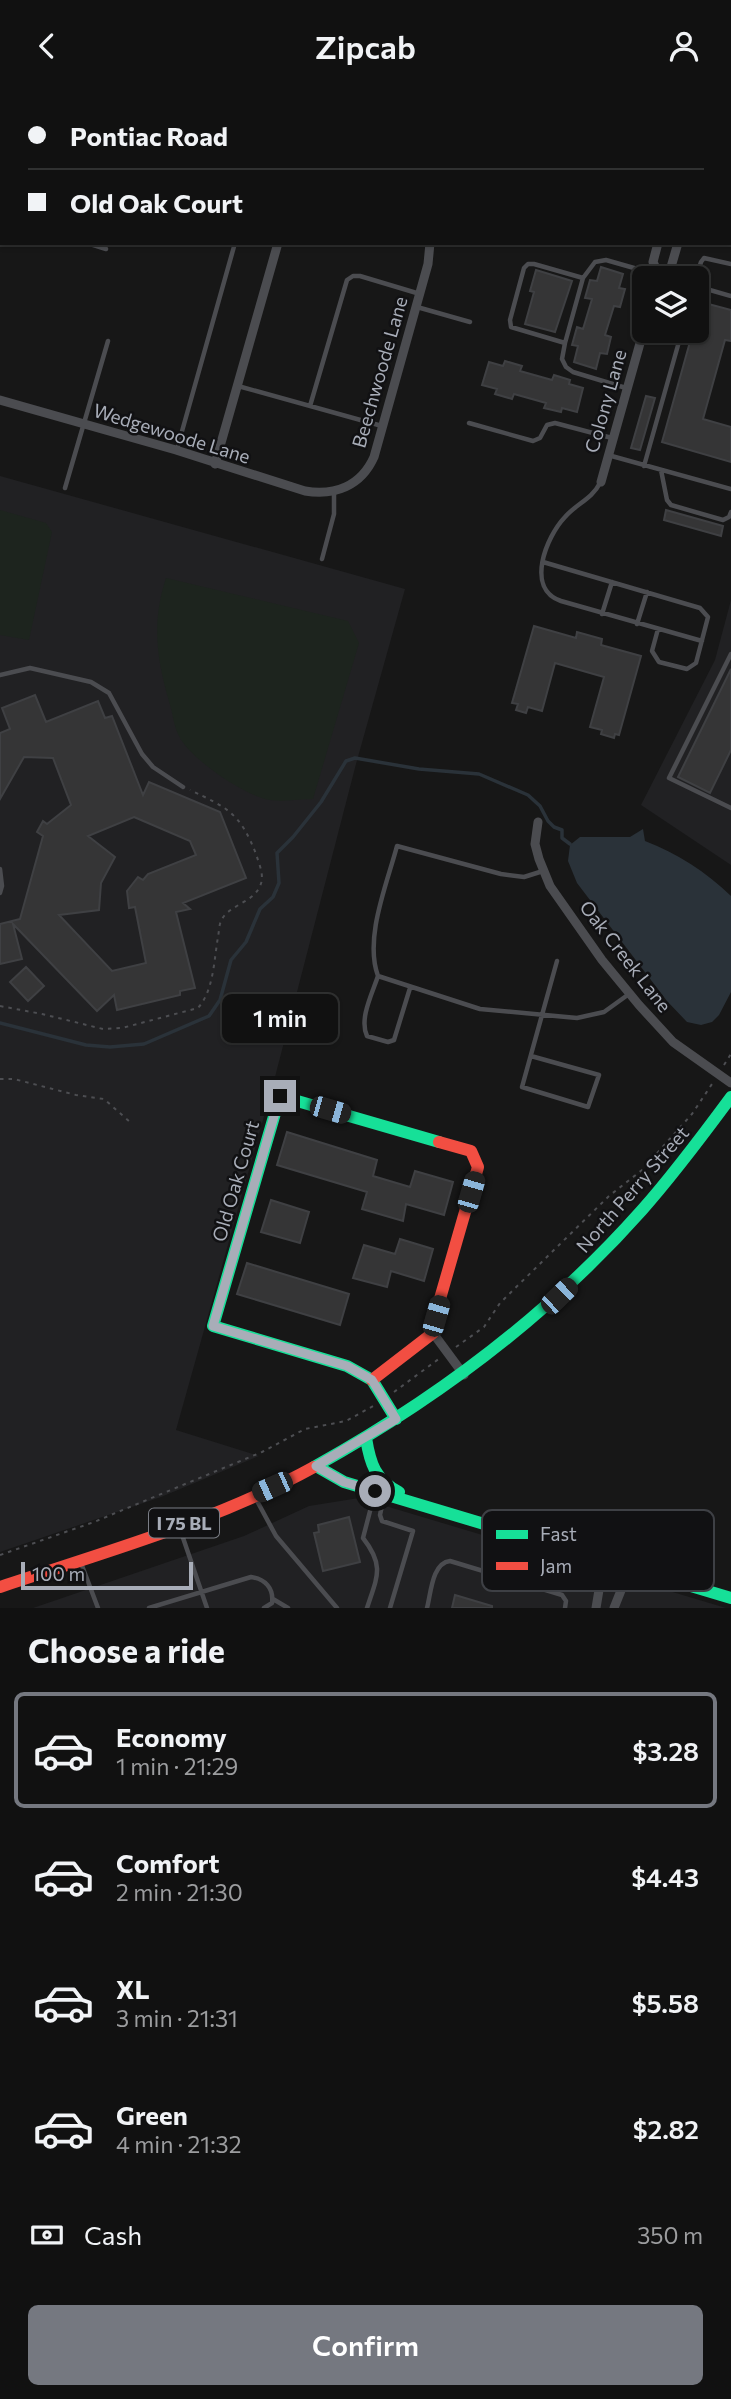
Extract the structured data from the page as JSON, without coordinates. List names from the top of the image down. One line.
{"streets":{"street":["Beechwoode Lane","Colony Lane","Wedgewoode Lane","Oak Creek Lane","Old Oak Court","North Perry Street","I 75 BL"]},"crossings":[["Beechwoode Lane","Wedgewoode Lane"]],"legend":["Fast","Jam"],"scale_bar":"100 m","page":{"header":"Zipcab","banner":["Pontiac Road","Old Oak Court"],"bubble":"1 min","scale":"100 m","heading":"Choose a ride","list":[{"name":"Economy","note":"1 min · 21:29","value":"$3.28"},{"name":"Comfort","note":"2 min · 21:30","value":"$4.43"},{"name":"XL","note":"3 min · 21:31","value":"$5.58"},{"name":"Green","note":"4 min · 21:32","value":"$2.82"}],"pay":["Cash","350 m"],"buttons":"Confirm"}}
